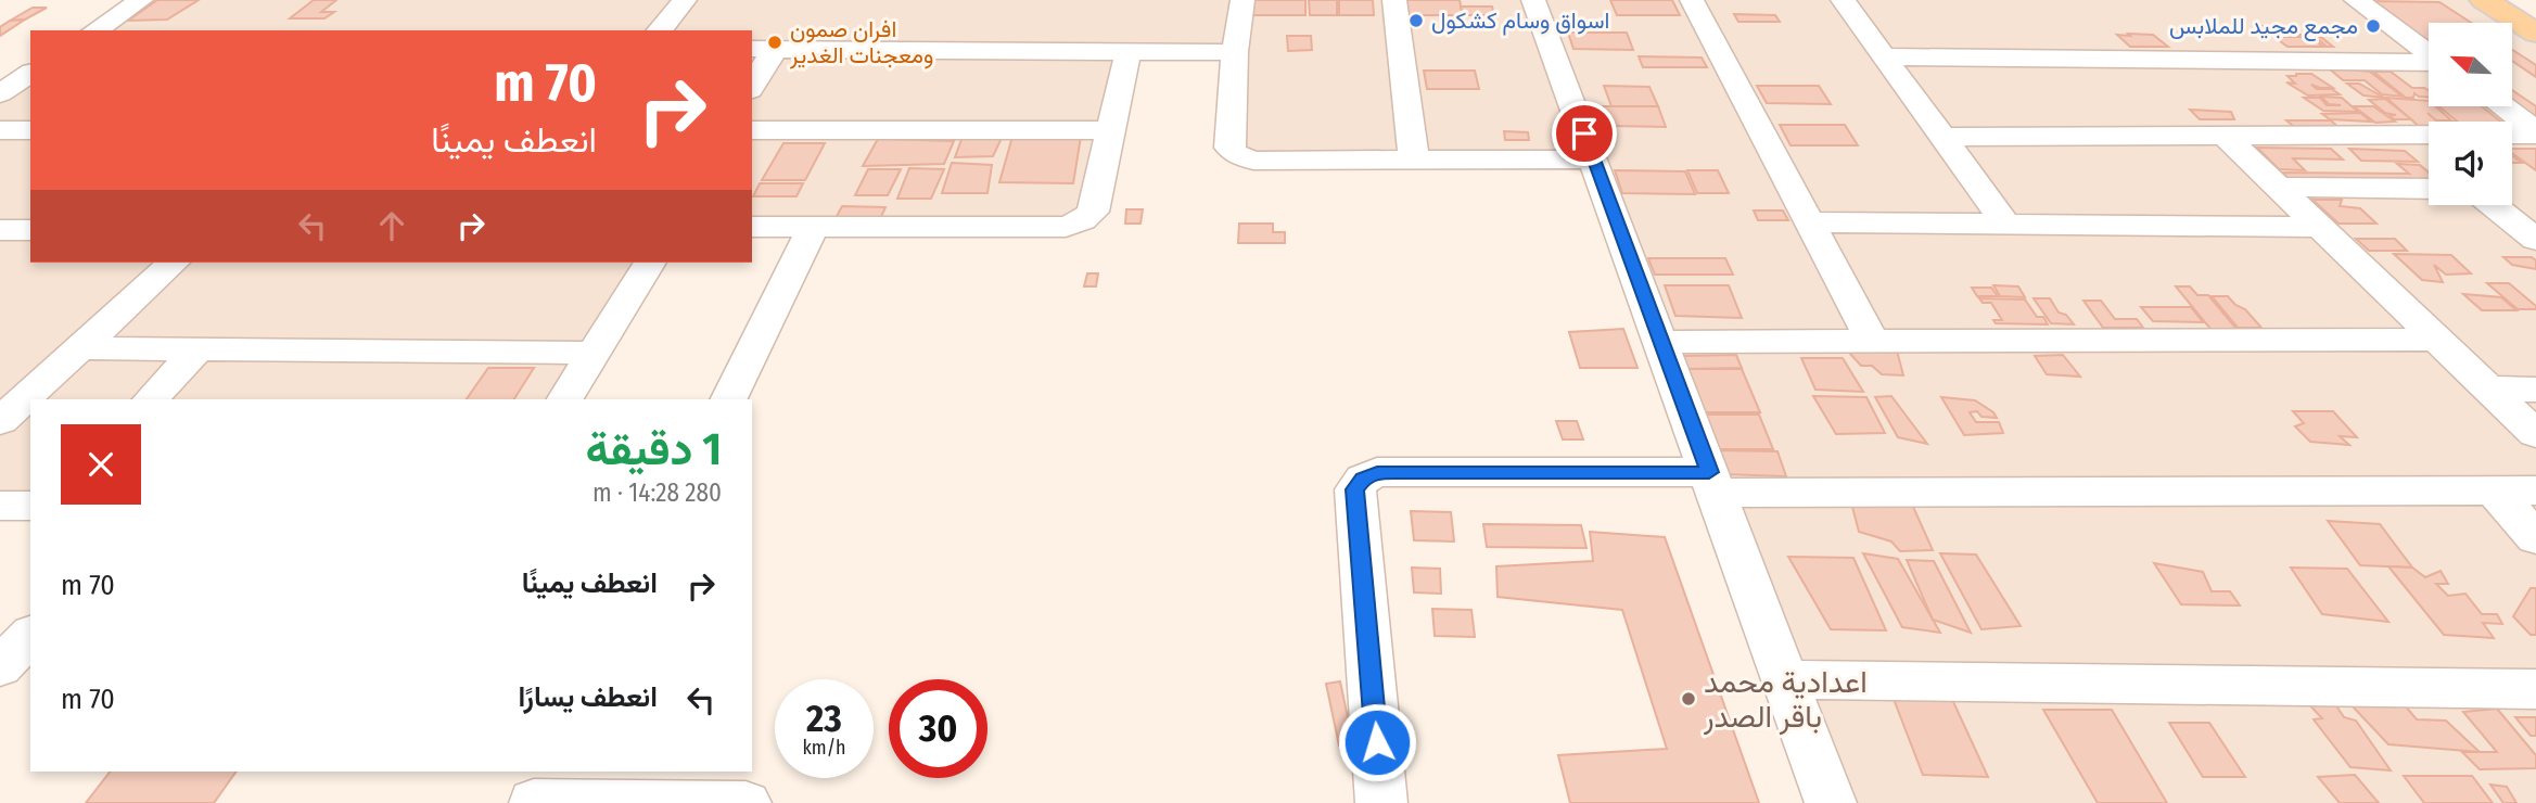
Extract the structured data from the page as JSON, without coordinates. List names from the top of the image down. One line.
{"places":["اسواق وسام كشكول","مجمع مجيد للملابس","افران صمون ومعجنات الغدير","اعدادية محمد باقر الصدر"],"north":"top left","page":{"turn":["70 m","انعطف يمينًا"],"heading":["1 دقيقة","280 m · 14:28"],"list":[{"name":"انعطف يمينًا","value":"70 m"},{"name":"انعطف يسارًا","value":"70 m"}],"speed":"23 km/h","limit":"30"}}
